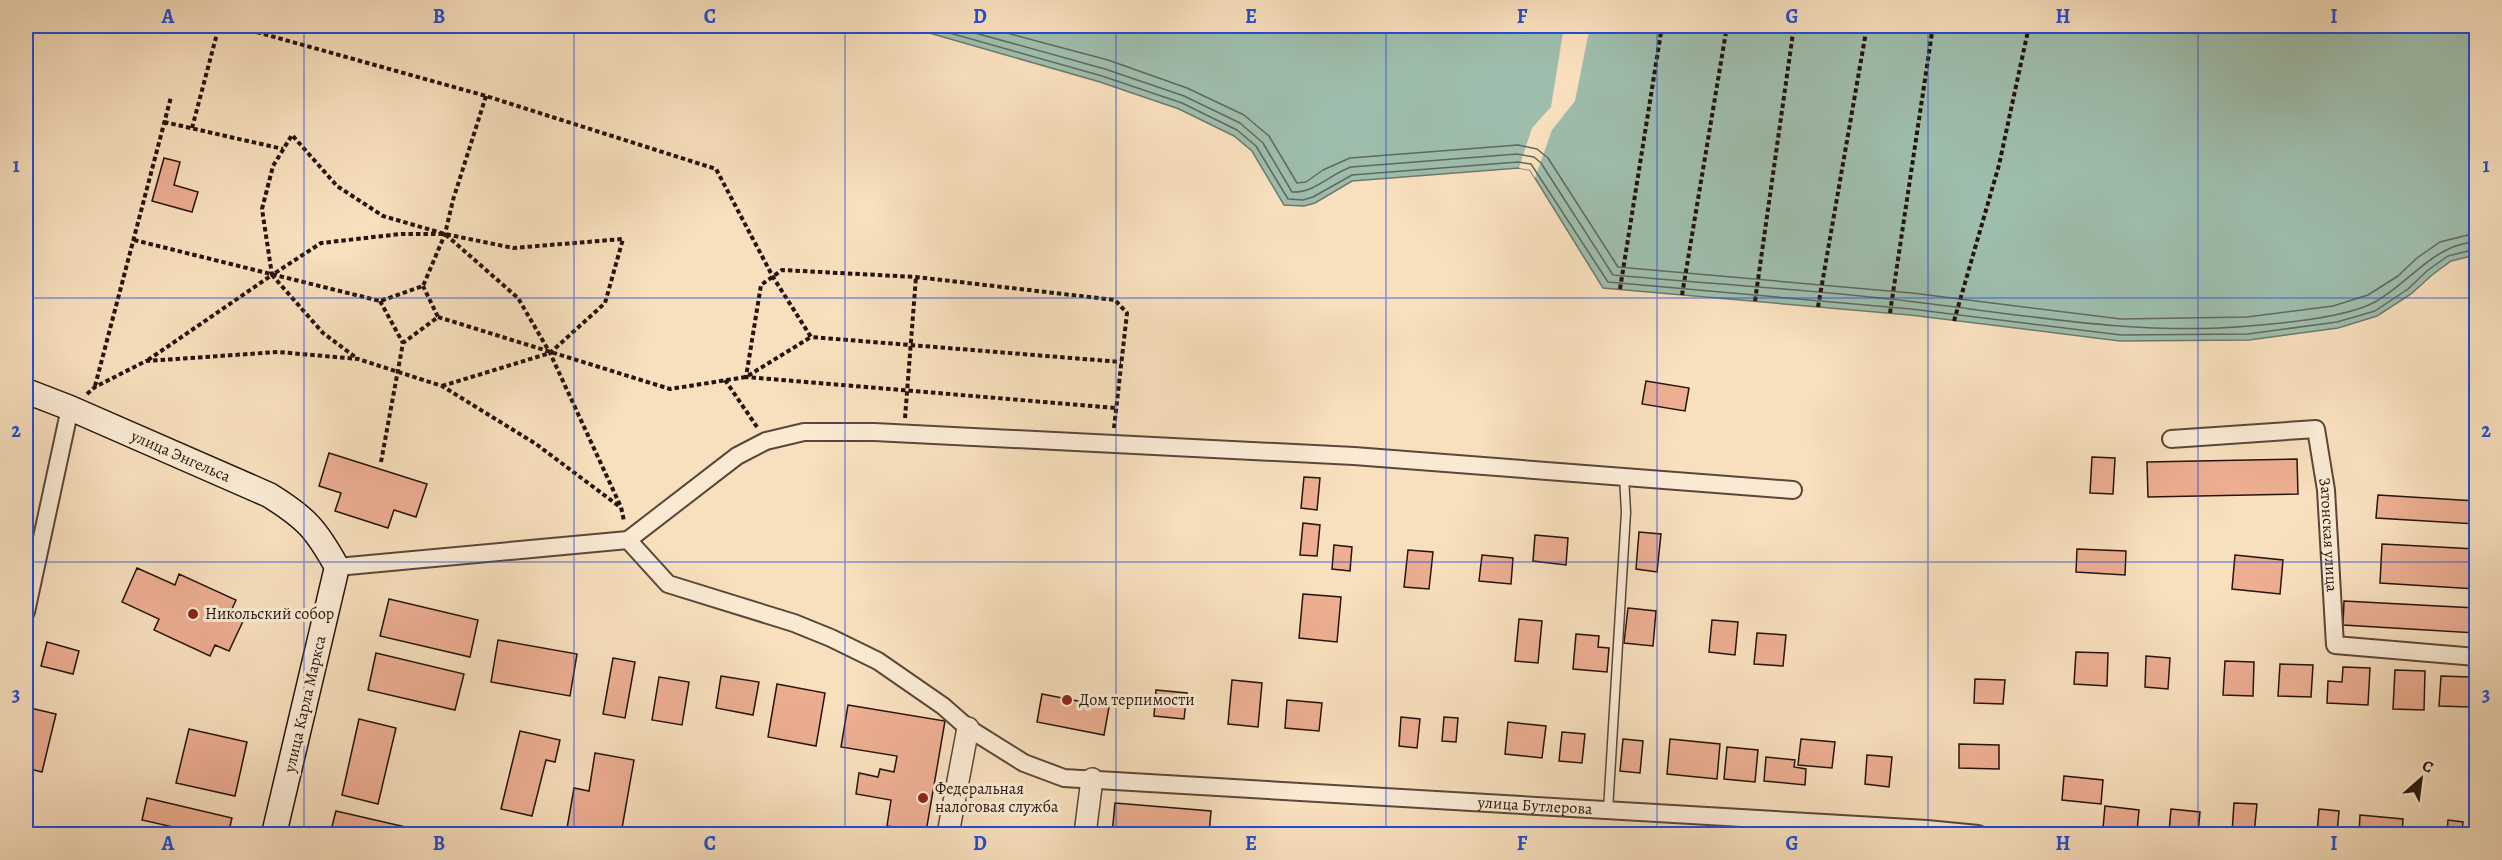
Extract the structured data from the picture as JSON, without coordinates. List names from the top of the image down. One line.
{"streets":{"main road":["улица Энгельса","улица Карла Маркса"],"street":["Затонская улица","улица Бутлерова"]},"crossings":[["улица Энгельса","улица Карла Маркса"]],"places":["Никольский собор","Дом терпимости","Федеральная налоговая служба"],"north":"top right","grid":{"columns":["A","B","C","D","E","F","G","H","I"],"rows":["1","2","3"]}}
